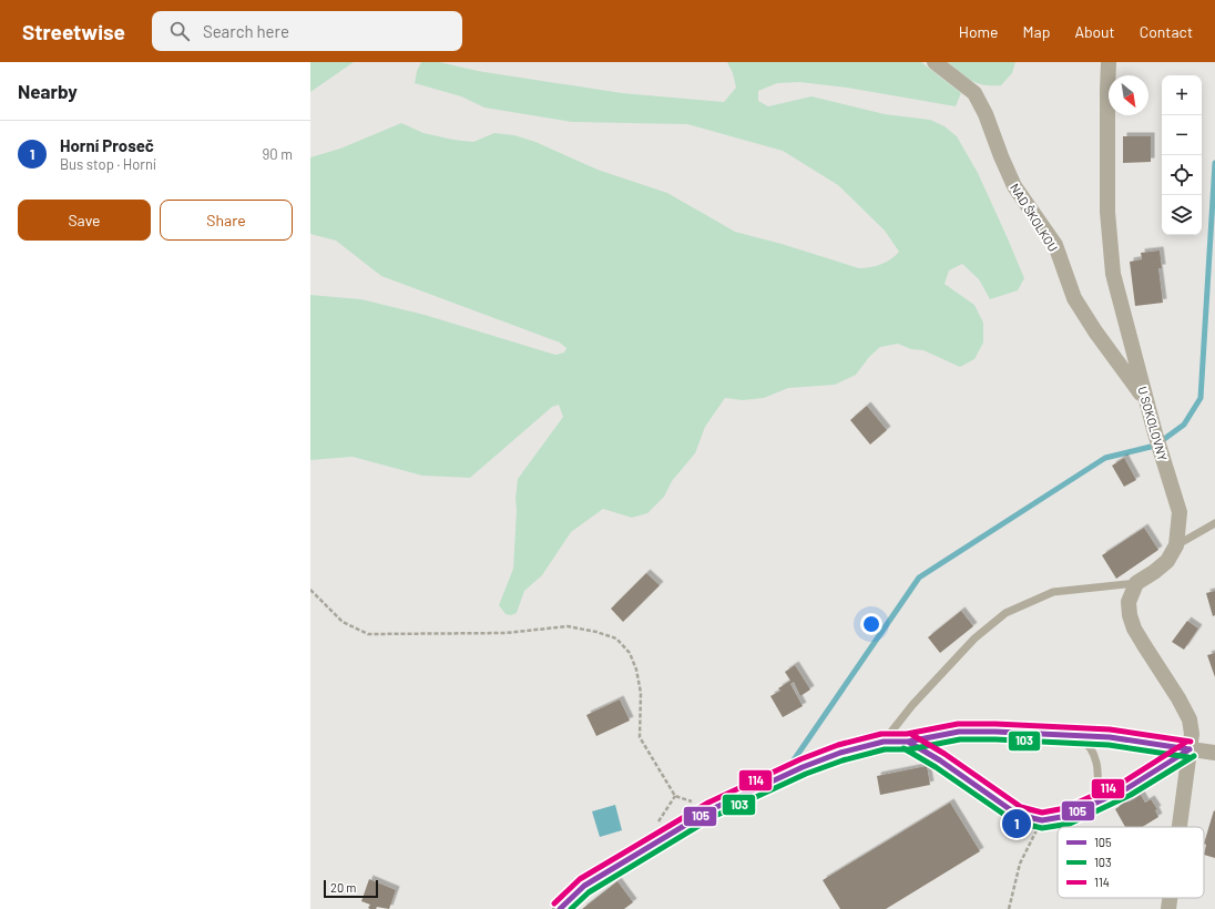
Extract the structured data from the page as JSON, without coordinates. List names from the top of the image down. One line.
{"streets":{"street":["NAD ŠKOLKOU","U SOKOLOVNY"]},"crossings":[["NAD ŠKOLKOU","U SOKOLOVNY"]],"lines":["transit line 114","transit line 105","transit line 103"],"legend":["105","103","114"],"scale_bar":"20 m","north":"bottom right","page":{"header":"Streetwise","search":"Search here","nav":["Home","Map","About","Contact"],"heading":"Nearby","map_buttons":["+","−"],"list":[{"mark":"1","name":"Horní Proseč","note":"Bus stop · Horní","value":"90 m"}],"buttons":["Save","Share"],"pins":"1","scale":"20 m"}}
